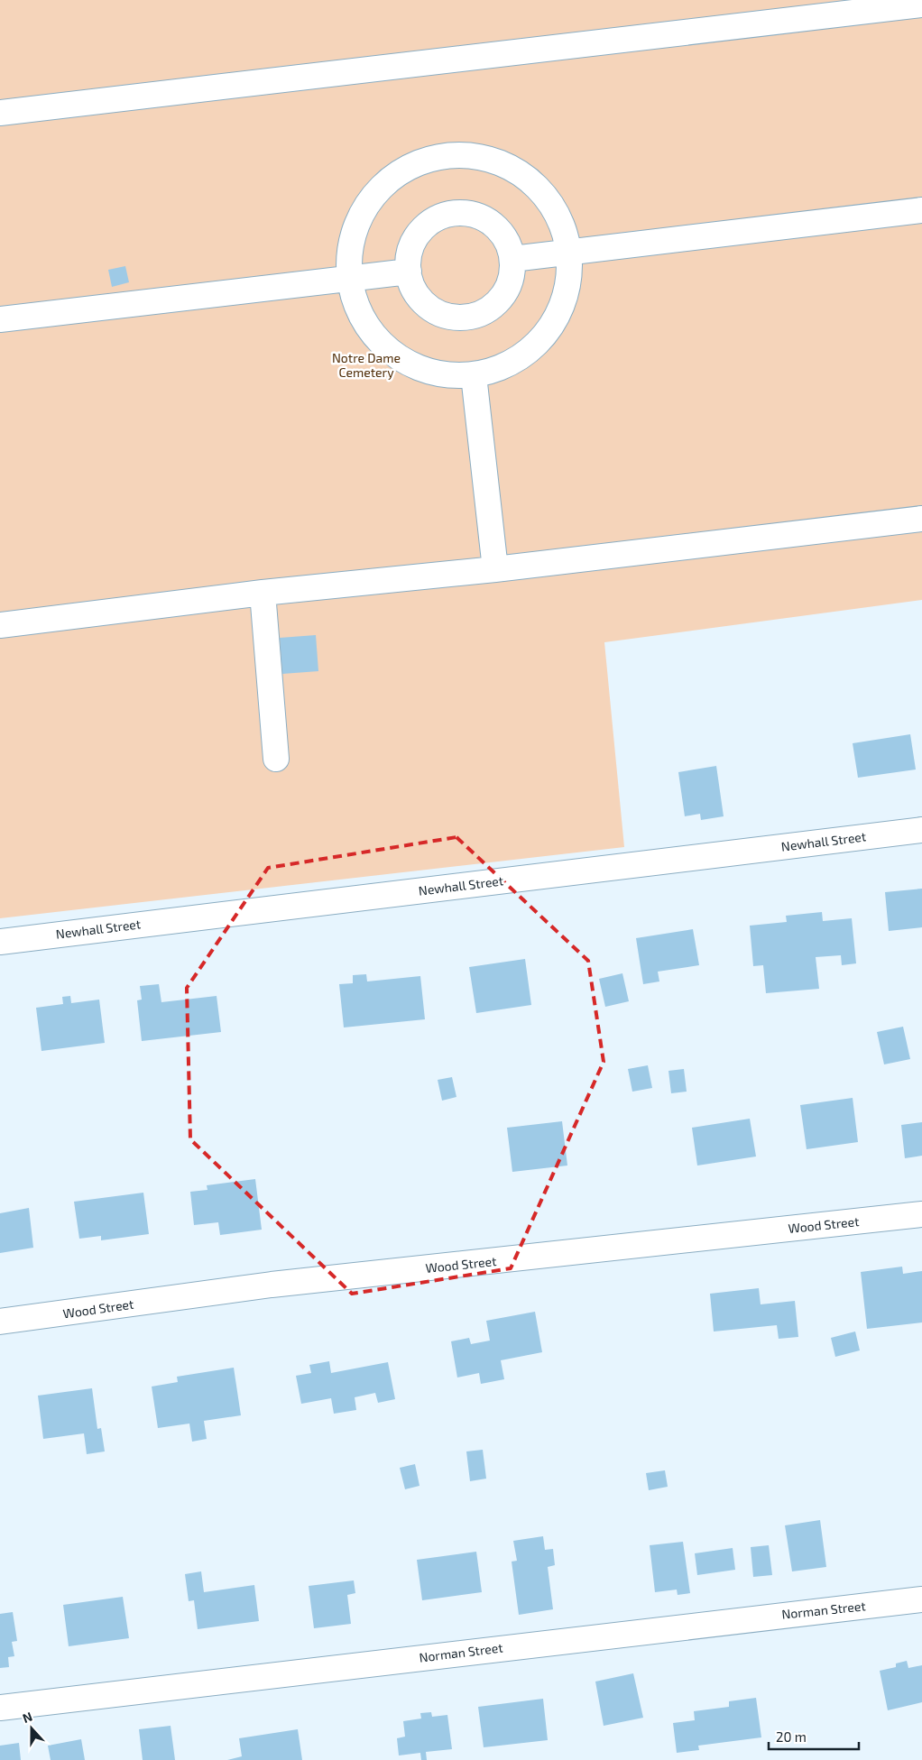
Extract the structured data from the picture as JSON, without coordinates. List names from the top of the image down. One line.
{"streets":{"street":["Newhall Street","Wood Street","Norman Street"]},"parks":["Notre Dame Cemetery"],"scale_bar":"20 m","north":"top"}
